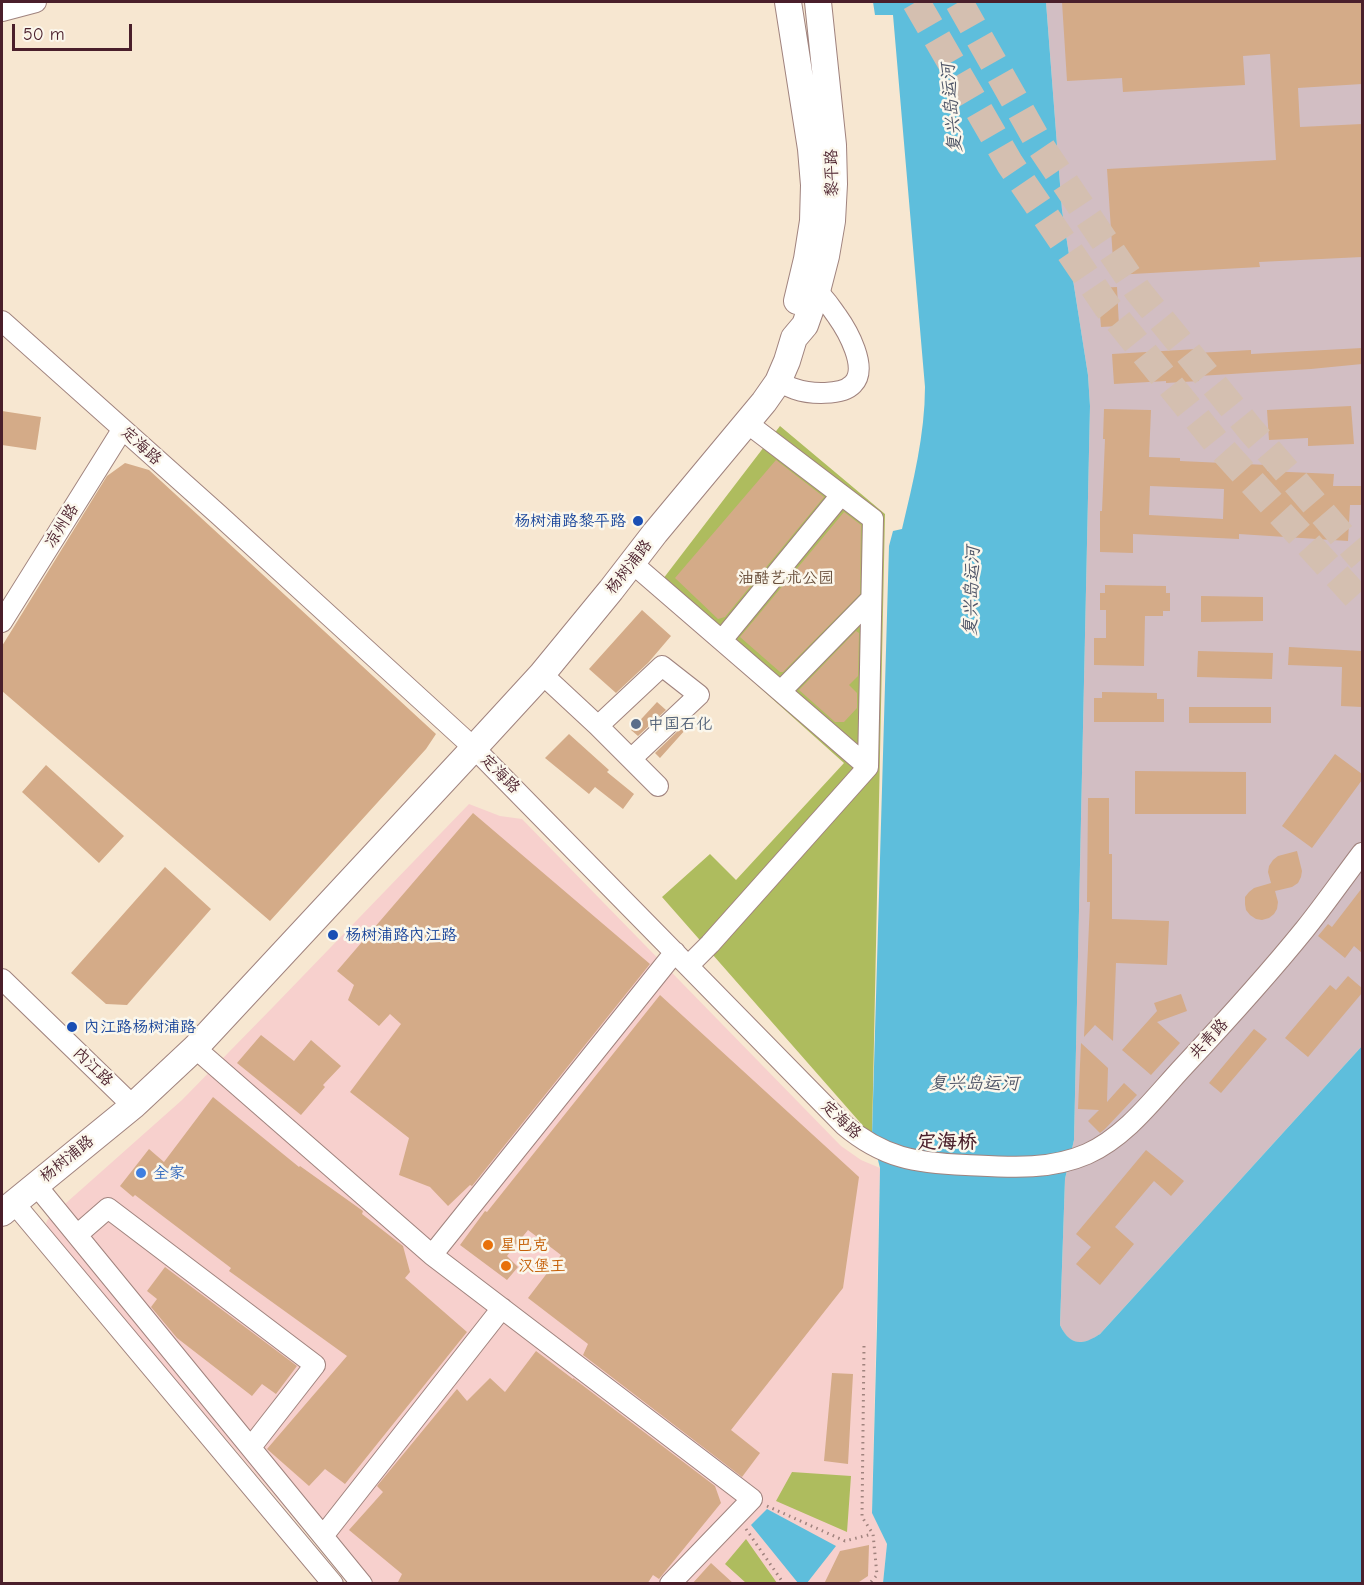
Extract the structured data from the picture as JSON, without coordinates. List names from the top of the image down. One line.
{"streets":{"main road":["黎平路","杨树浦路"],"street":["定海路","凉州路","共青路","内江路"]},"crossings":[["黎平路","杨树浦路"],["定海路","凉州路"],["定海路","杨树浦路"],["定海路","共青路"],["杨树浦路","内江路"]],"districts":["定海桥"],"water":["复兴岛运河"],"parks":["油酷艺术公园"],"places":["杨树浦路黎平路","中国石化","杨树浦路内江路","内江路杨树浦路","全家","星巴克","汉堡王"],"scale_bar":"50 m"}
